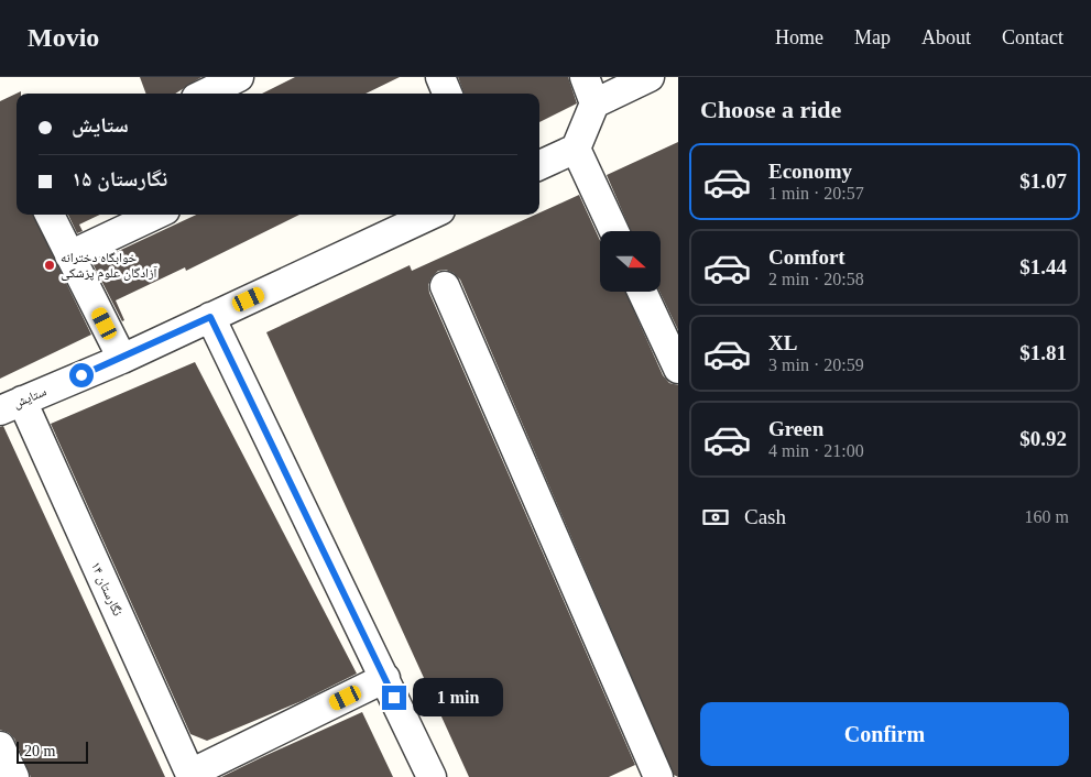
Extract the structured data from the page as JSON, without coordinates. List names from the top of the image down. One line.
{"streets":{"street":["ستایش","نگارستان ۱۴"]},"crossings":[["ستایش","نگارستان ۱۴"]],"places":["خوابگاه دخترانه آزادگان علوم پزشکی"],"scale_bar":"20 m","north":"right","page":{"header":"Movio","nav":["Home","Map","About","Contact"],"heading":"Choose a ride","banner":["ستایش","نگارستان ۱۵"],"list":[{"name":"Economy","note":"1 min · 20:57","value":"$1.07"},{"name":"Comfort","note":"2 min · 20:58","value":"$1.44"},{"name":"XL","note":"3 min · 20:59","value":"$1.81"},{"name":"Green","note":"4 min · 21:00","value":"$0.92"}],"pay":["Cash","160 m"],"bubble":"1 min","buttons":"Confirm","scale":"20 m"}}
